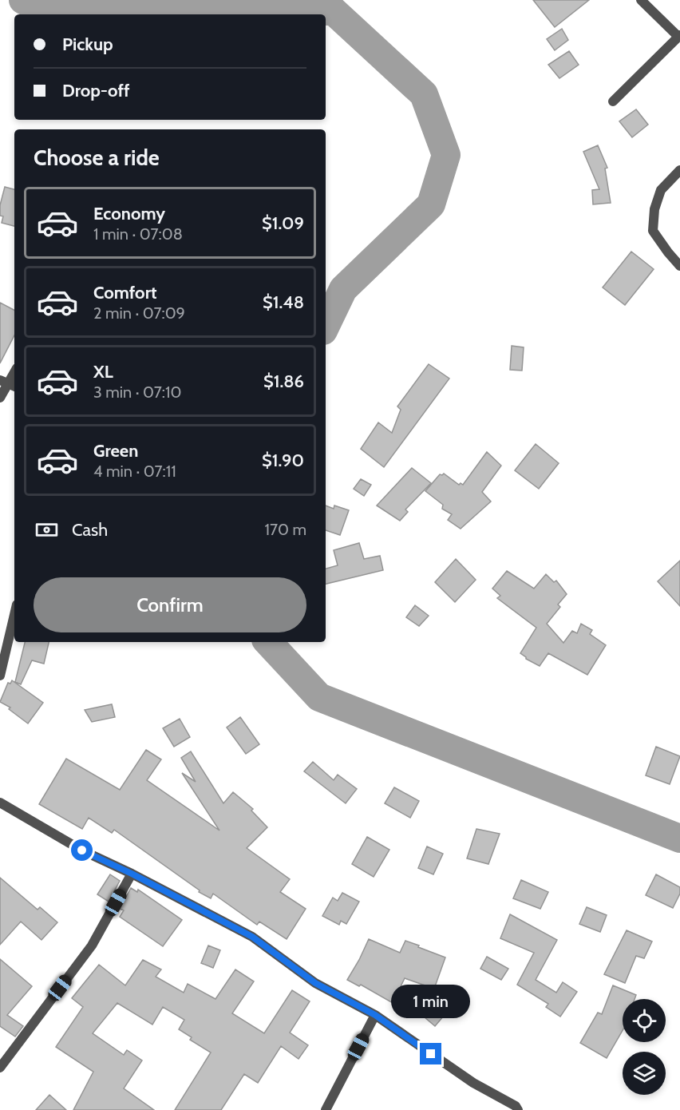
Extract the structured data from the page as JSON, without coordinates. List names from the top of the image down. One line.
{"page":{"banner":["Pickup","Drop-off"],"heading":"Choose a ride","list":[{"name":"Economy","note":"1 min · 07:08","value":"$1.09"},{"name":"Comfort","note":"2 min · 07:09","value":"$1.48"},{"name":"XL","note":"3 min · 07:10","value":"$1.86"},{"name":"Green","note":"4 min · 07:11","value":"$1.90"}],"pay":["Cash","170 m"],"buttons":"Confirm","bubble":"1 min"}}
